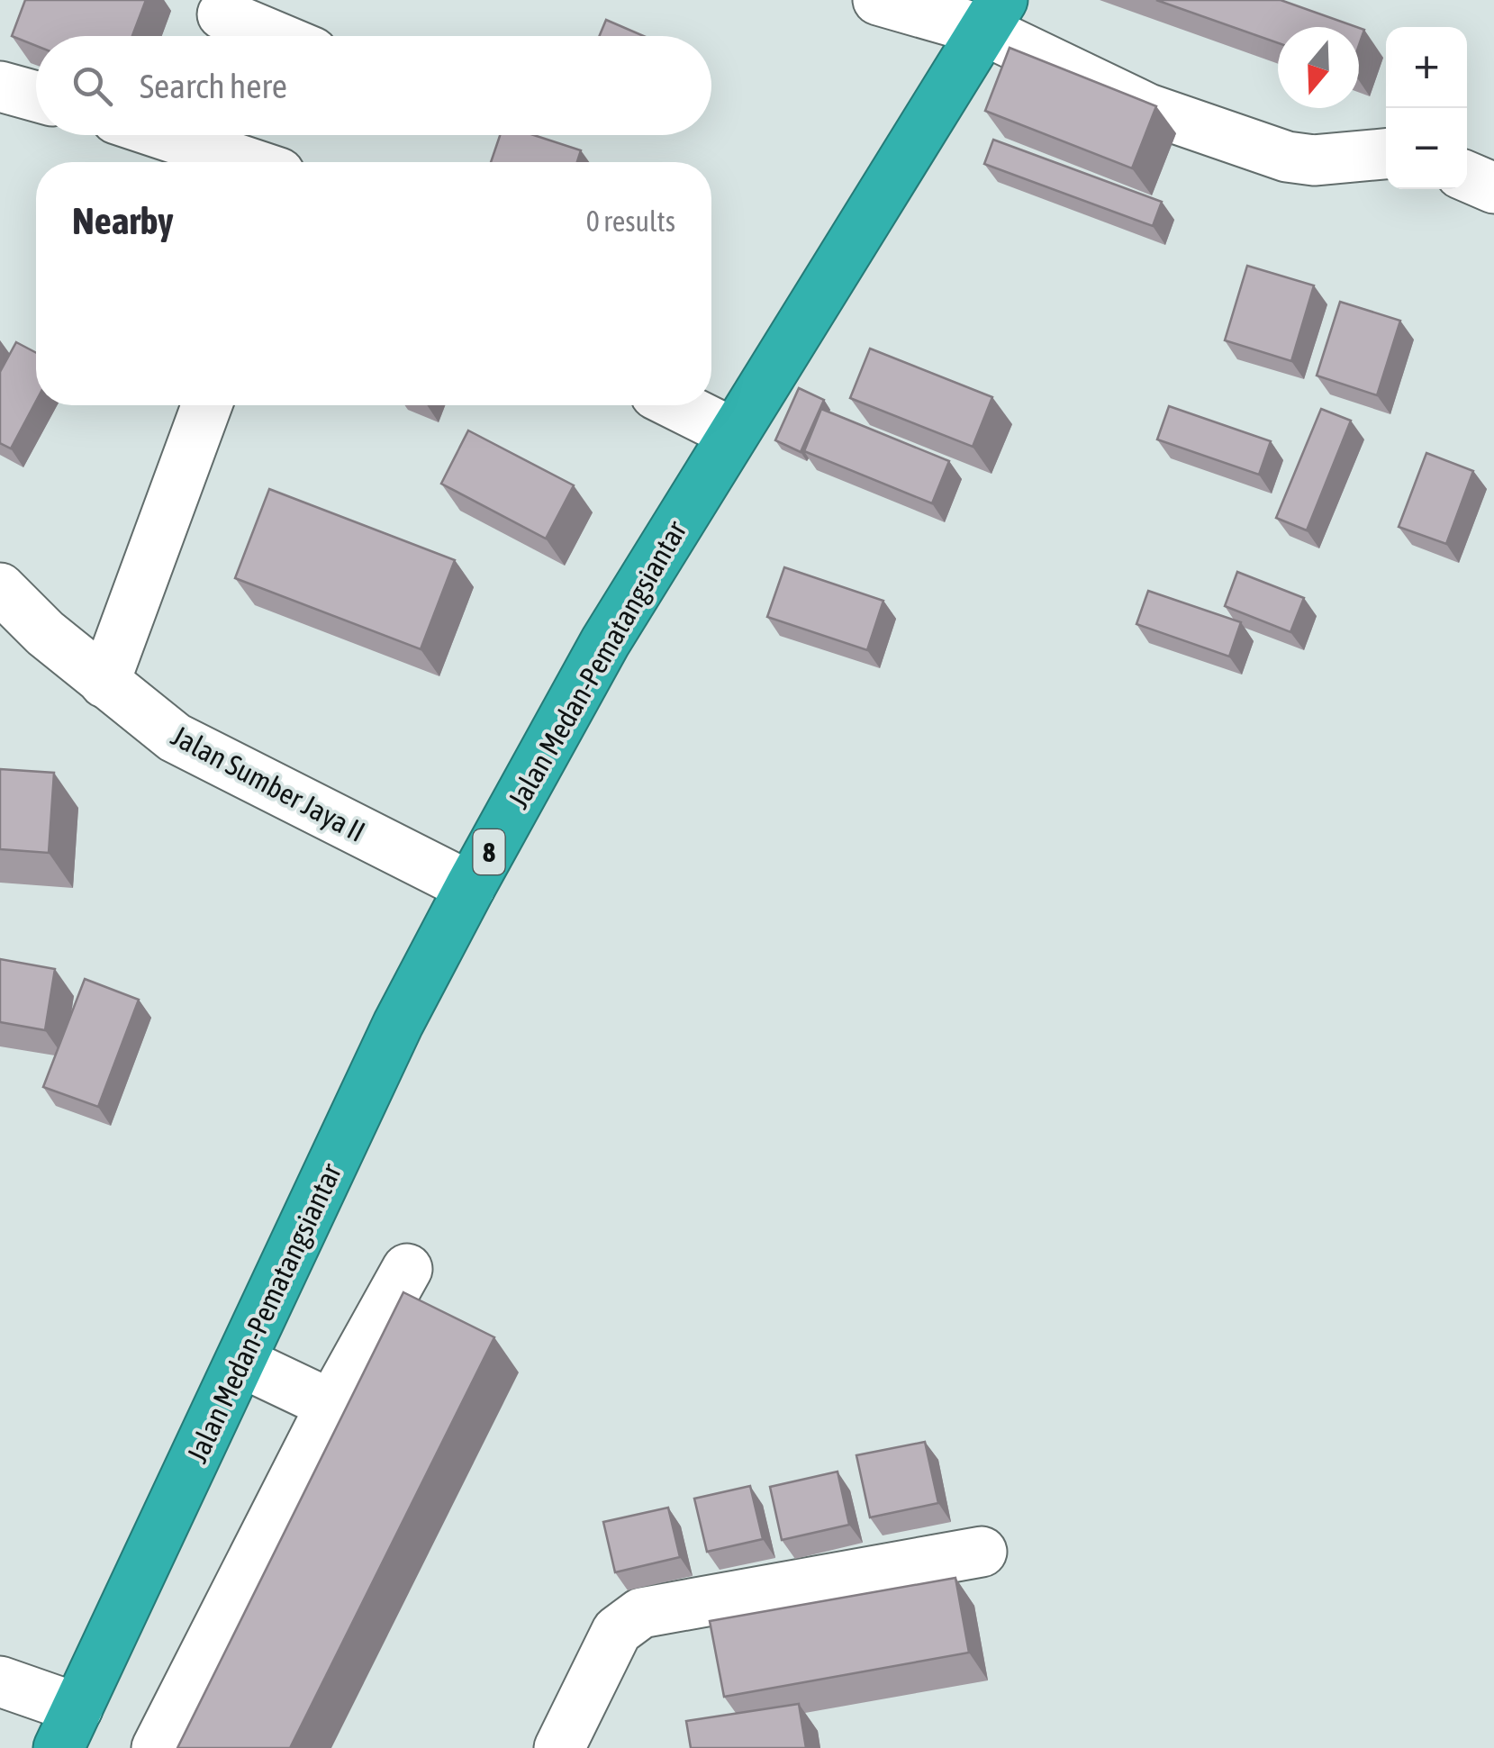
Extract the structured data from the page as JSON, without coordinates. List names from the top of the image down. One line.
{"streets":{"highway":["Jalan Medan-Pematangsiantar","8"],"street":["Jalan Sumber Jaya II"]},"crossings":[["Jalan Medan-Pematangsiantar","Jalan Sumber Jaya II"]],"north":"bottom","page":{"map_buttons":["+","−"],"search":"Search here","heading":["Nearby","0 results"]}}
